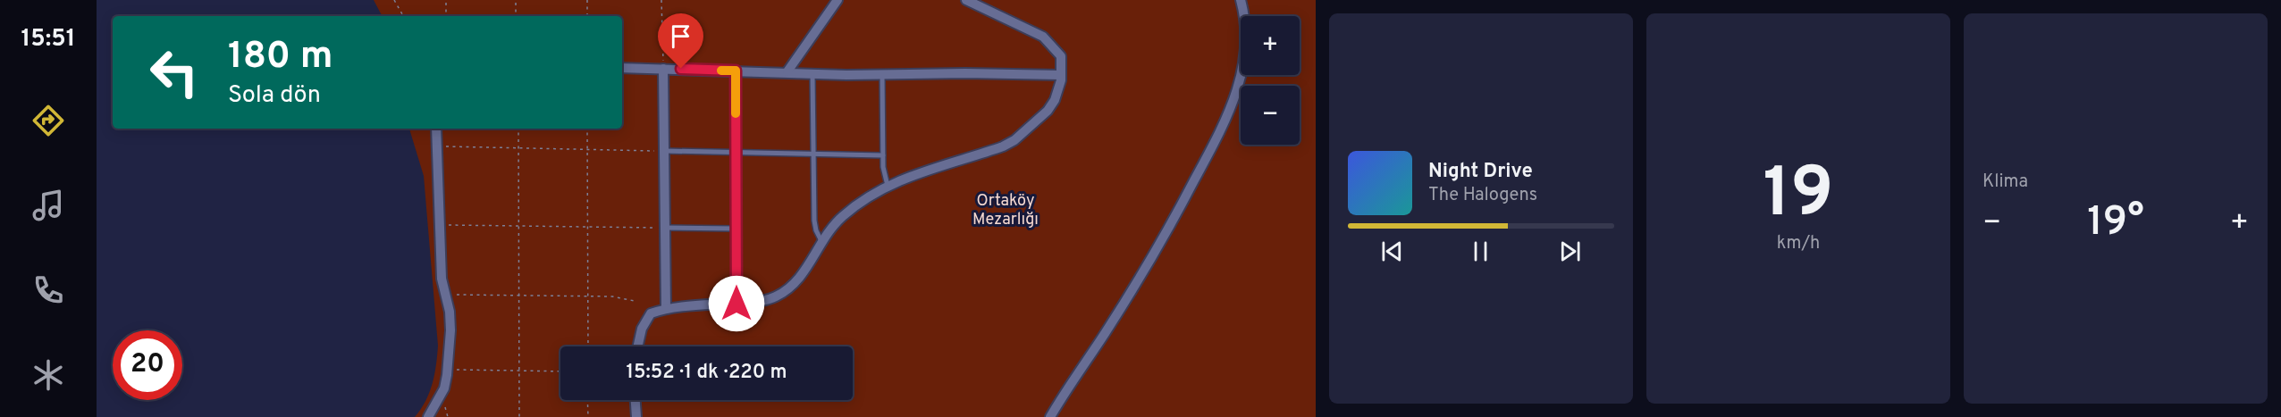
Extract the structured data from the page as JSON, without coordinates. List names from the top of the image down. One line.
{"parks":["Ortaköy Mezarlığı"],"page":{"tabs":"15:51","tile":[["19","km/h"],"Klima"],"map_buttons":["+","−"],"turn":["180 m","Sola dön"],"song":["Night Drive","The Halogens"],"heat":["−","19°","+"],"limit":"20","trip":"15:52 · 1 dk · 220 m"}}
